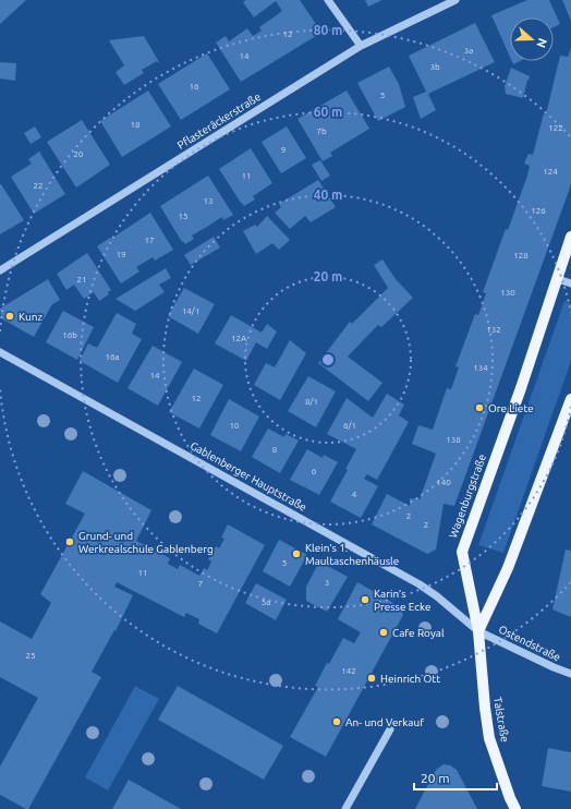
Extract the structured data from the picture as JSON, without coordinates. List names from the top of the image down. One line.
{"streets":{"main road":["Wagenburgstraße","Talstraße"],"street":["Pflasteräckerstraße","Gablenberger Hauptstraße","Ostendstraße"]},"crossings":[["Gablenberger Hauptstraße","Wagenburgstraße"],["Gablenberger Hauptstraße","Ostendstraße"],["Gablenberger Hauptstraße","Talstraße"],["Wagenburgstraße","Ostendstraße"],["Wagenburgstraße","Talstraße"],["Ostendstraße","Talstraße"]],"places":["Kunz","Ore Liete","Grund- und Werkrealschule Gablenberg","Klein's 1. Maultaschenhäusle","Karin’s Presse Ecke","Cafe Royal","Heinrich Ott","An- und Verkauf"],"house_numbers":["12","3a","14","3b","16","5","18","122","7b","9","20","124","11","22","13","126","15","17","19","128","21","130","14/1","132","16b","12A","16a","134","14","12","8/1","10","6/1","138","8","6","140","4","2","2","5","11","3","7","5a","25","142"],"scale_bar":"20 m","north":"right","rings":["80 m","60 m","40 m","20 m"]}
